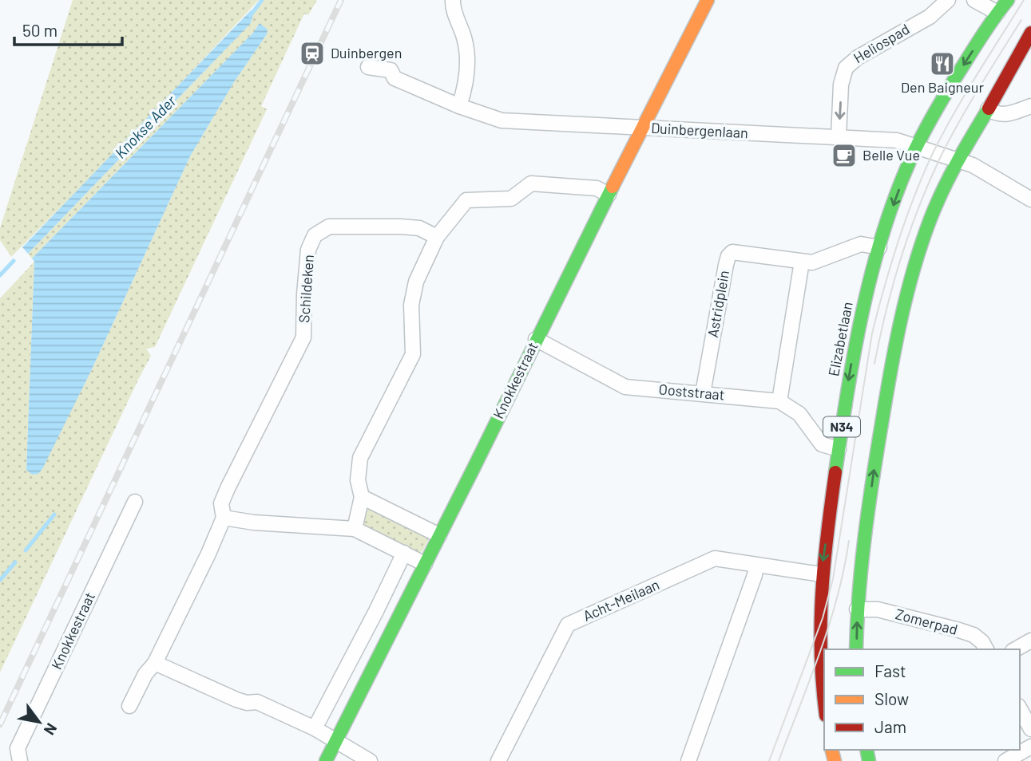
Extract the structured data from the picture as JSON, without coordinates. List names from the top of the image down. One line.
{"streets":{"main road":["Elizabetlaan","Knokkestraat","N34"],"street":["Heliospad","Duinbergenlaan","Schildeken","Astridplein","Ooststraat","Acht-Meilaan","Zomerpad"]},"crossings":[["Heliospad","Duinbergenlaan"],["Duinbergenlaan","Elizabetlaan"],["Duinbergenlaan","Knokkestraat"],["Duinbergenlaan","N34"],["Astridplein","Elizabetlaan"],["Astridplein","Ooststraat"],["Elizabetlaan","Acht-Meilaan"],["Knokkestraat","Ooststraat"],["N34","Zomerpad"]],"one_way":["Heliospad"],"water":["Knokse Ader"],"places":{"station":["Duinbergen"],"restaurant":["Den Baigneur"],"cafe":["Belle Vue"]},"legend":["Fast","Slow","Jam"],"scale_bar":"50 m","north":"bottom right"}
